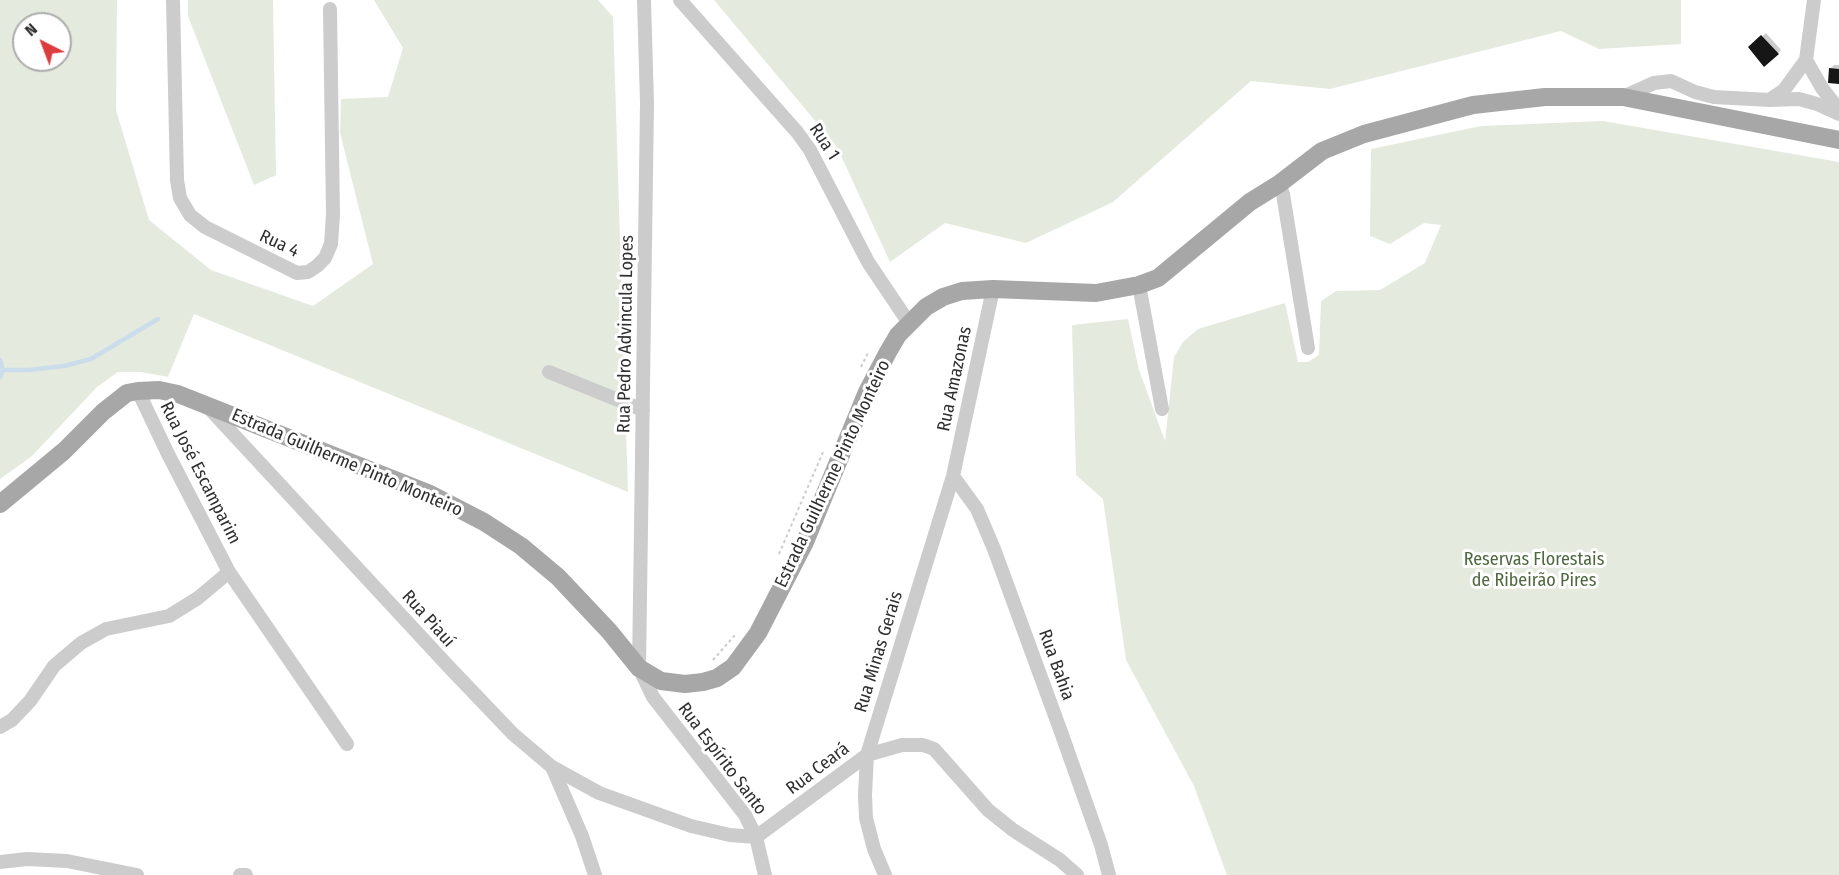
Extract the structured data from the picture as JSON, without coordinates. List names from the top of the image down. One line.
{"streets":{"main road":["Estrada Guilherme Pinto Monteiro"],"street":["Rua 1","Rua 4","Rua Pedro Advincula Lopes","Rua Amazonas","Rua José Escamparim","Rua Piauí","Rua Minas Gerais","Rua Bahia","Rua Espírito Santo","Rua Ceará"]},"crossings":[["Rua 1","Estrada Guilherme Pinto Monteiro"],["Rua Pedro Advincula Lopes","Estrada Guilherme Pinto Monteiro"],["Rua Pedro Advincula Lopes","Rua Espírito Santo"],["Rua Amazonas","Estrada Guilherme Pinto Monteiro"],["Rua Amazonas","Rua Minas Gerais"],["Rua Amazonas","Rua Bahia"],["Estrada Guilherme Pinto Monteiro","Rua José Escamparim"],["Estrada Guilherme Pinto Monteiro","Rua Piauí"],["Estrada Guilherme Pinto Monteiro","Rua Espírito Santo"],["Rua Minas Gerais","Rua Bahia"],["Rua Minas Gerais","Rua Ceará"],["Rua Espírito Santo","Rua Ceará"]],"parks":["Reservas Florestais de Ribeirão Pires"],"north":"top left"}
